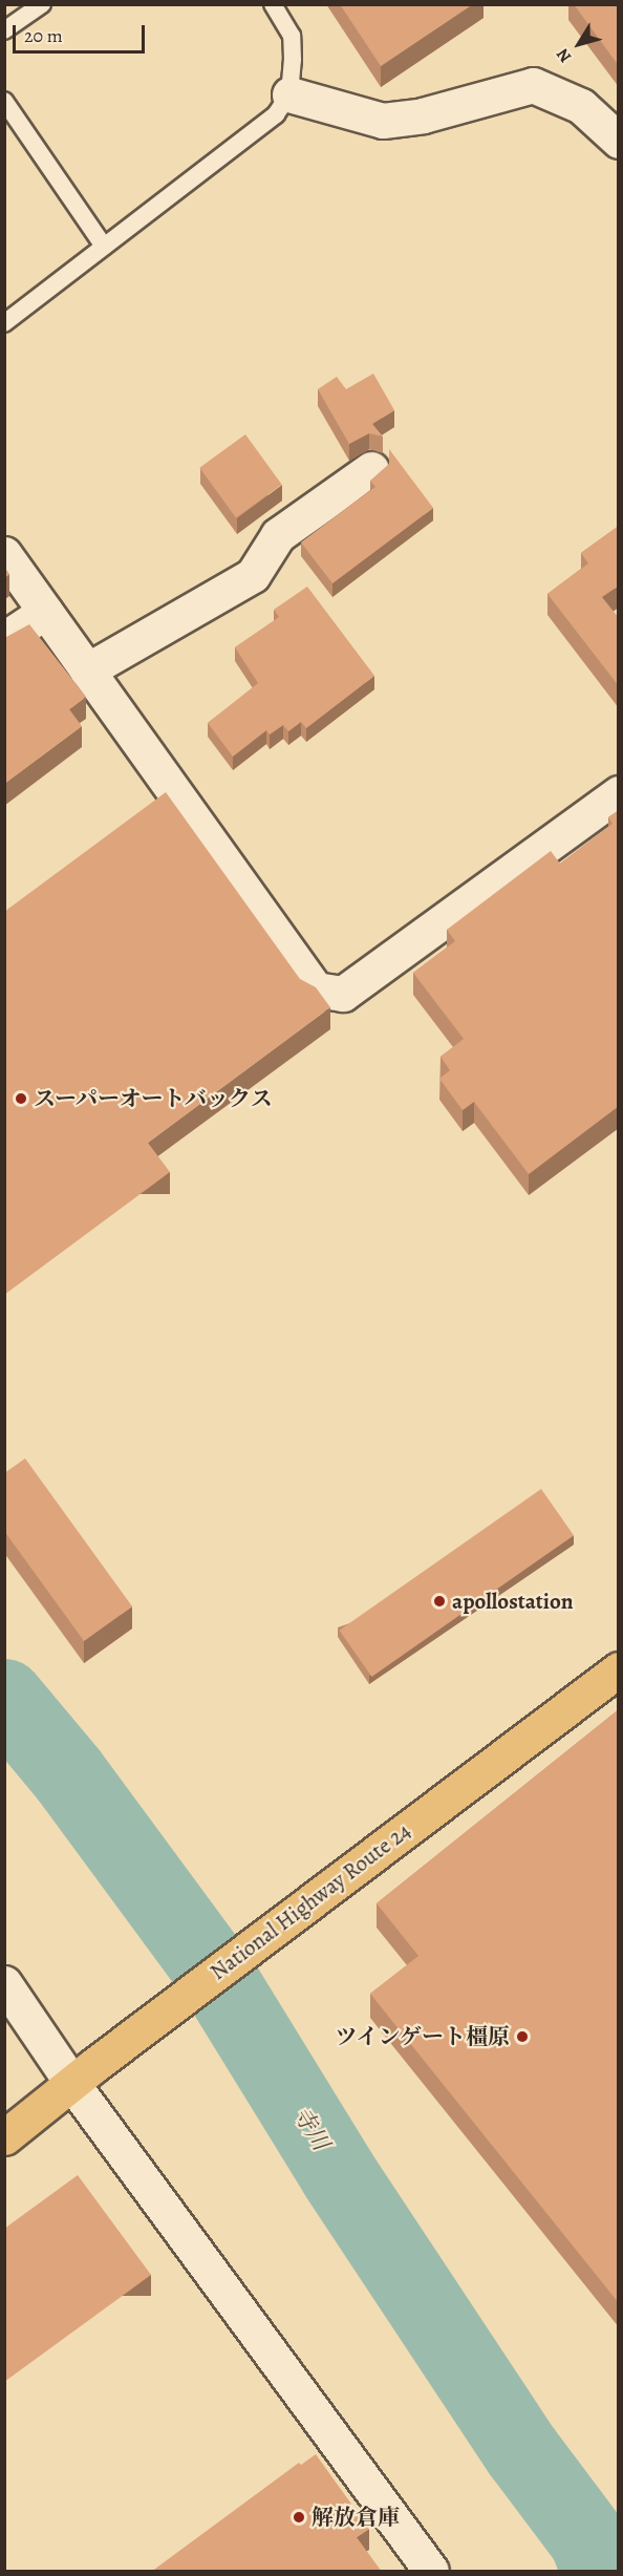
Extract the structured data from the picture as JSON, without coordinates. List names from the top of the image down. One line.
{"streets":{"highway":["National Highway Route 24"]},"water":["寺川"],"places":["スーパーオートバックス","apollostation","ツインゲート橿原","解放倉庫"],"scale_bar":"20 m","north":"bottom left"}
